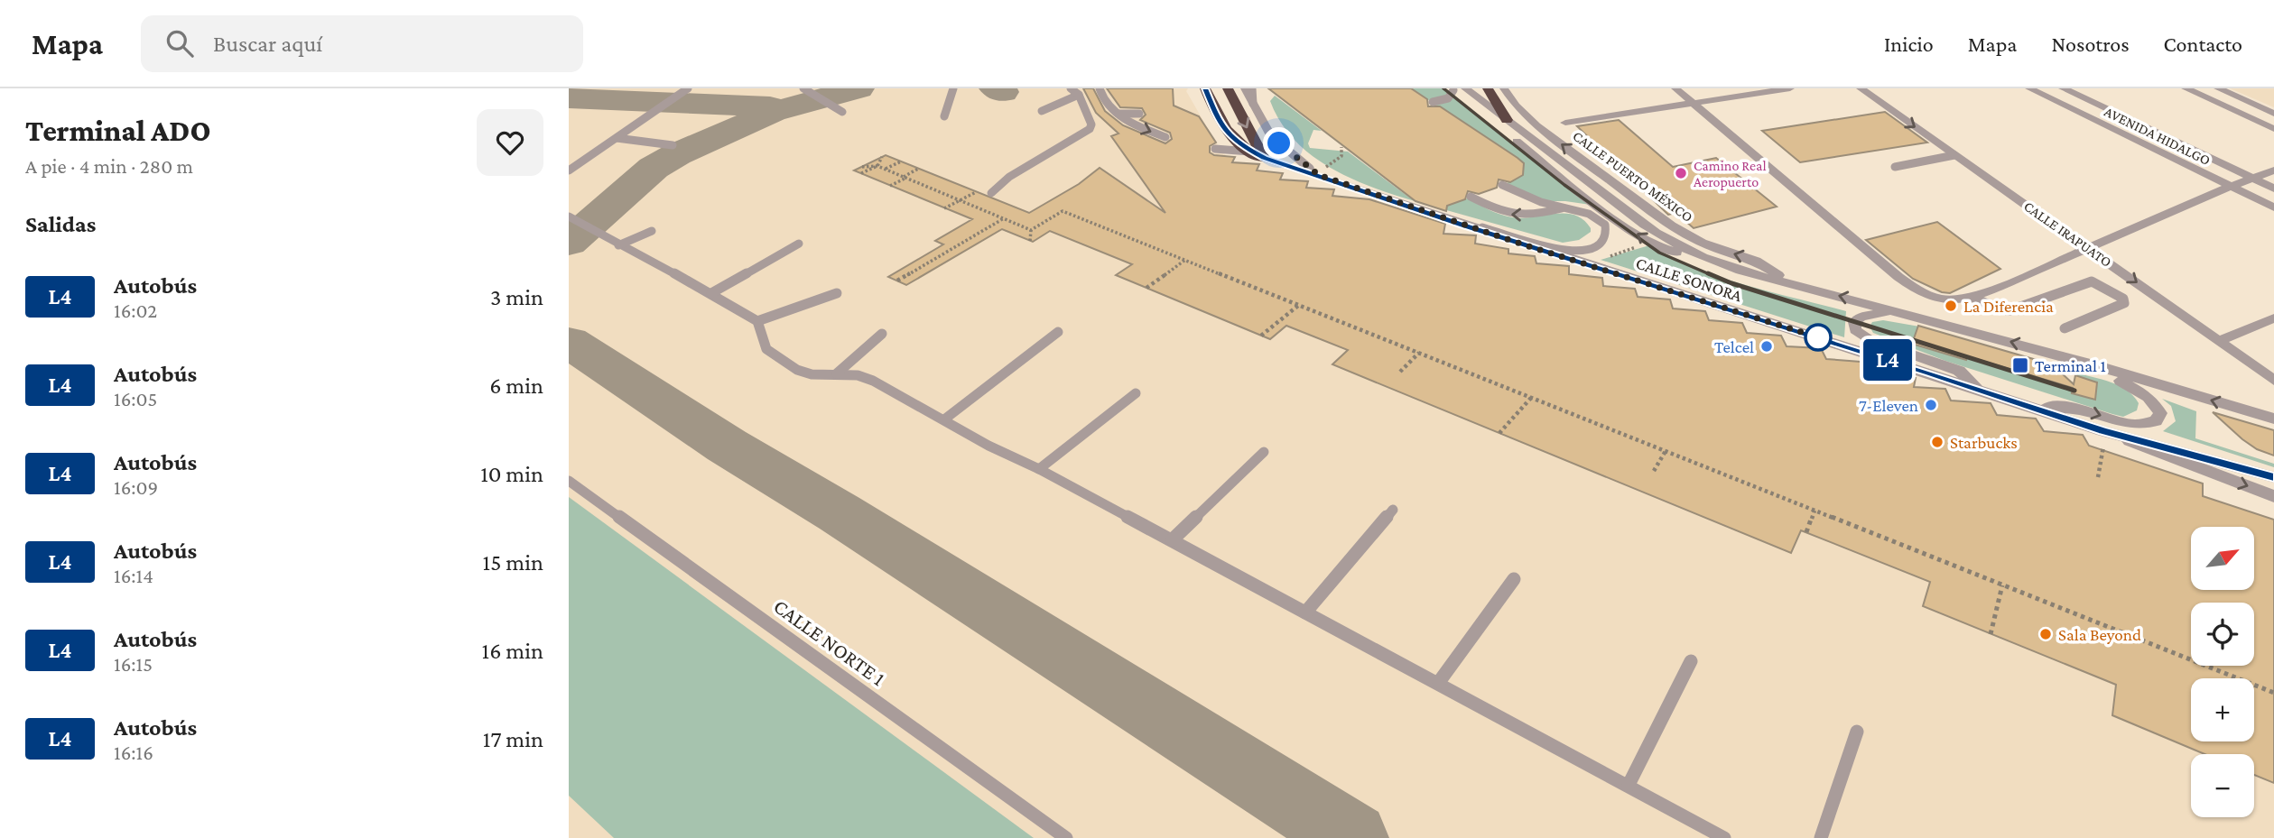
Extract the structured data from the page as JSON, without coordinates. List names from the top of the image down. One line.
{"streets":{"street":["AVENIDA HIDALGO","CALLE PUERTO MÉXICO","CALLE IRAPUATO","CALLE SONORA"],"lane":["CALLE NORTE 1"]},"places":{"other":["Camino Real Aeropuerto","La Diferencia","Telcel","7-Eleven","Starbucks","Sala Beyond"],"transit":["Terminal 1"]},"lines":["bus line L4"],"north":"top right","page":{"header":"Mapa","search":"Buscar aquí","nav":["Inicio","Mapa","Nosotros","Contacto"],"heading":[["Terminal ADO","A pie · 4 min · 280 m"],"Salidas"],"on_map":"L4","list":[{"mark":"L4","name":"Autobús","note":"16:02","value":"3 min"},{"mark":"L4","name":"Autobús","note":"16:05","value":"6 min"},{"mark":"L4","name":"Autobús","note":"16:09","value":"10 min"},{"mark":"L4","name":"Autobús","note":"16:14","value":"15 min"},{"mark":"L4","name":"Autobús","note":"16:15","value":"16 min"},{"mark":"L4","name":"Autobús","note":"16:16","value":"17 min"}],"map_buttons":["+","−"]}}
